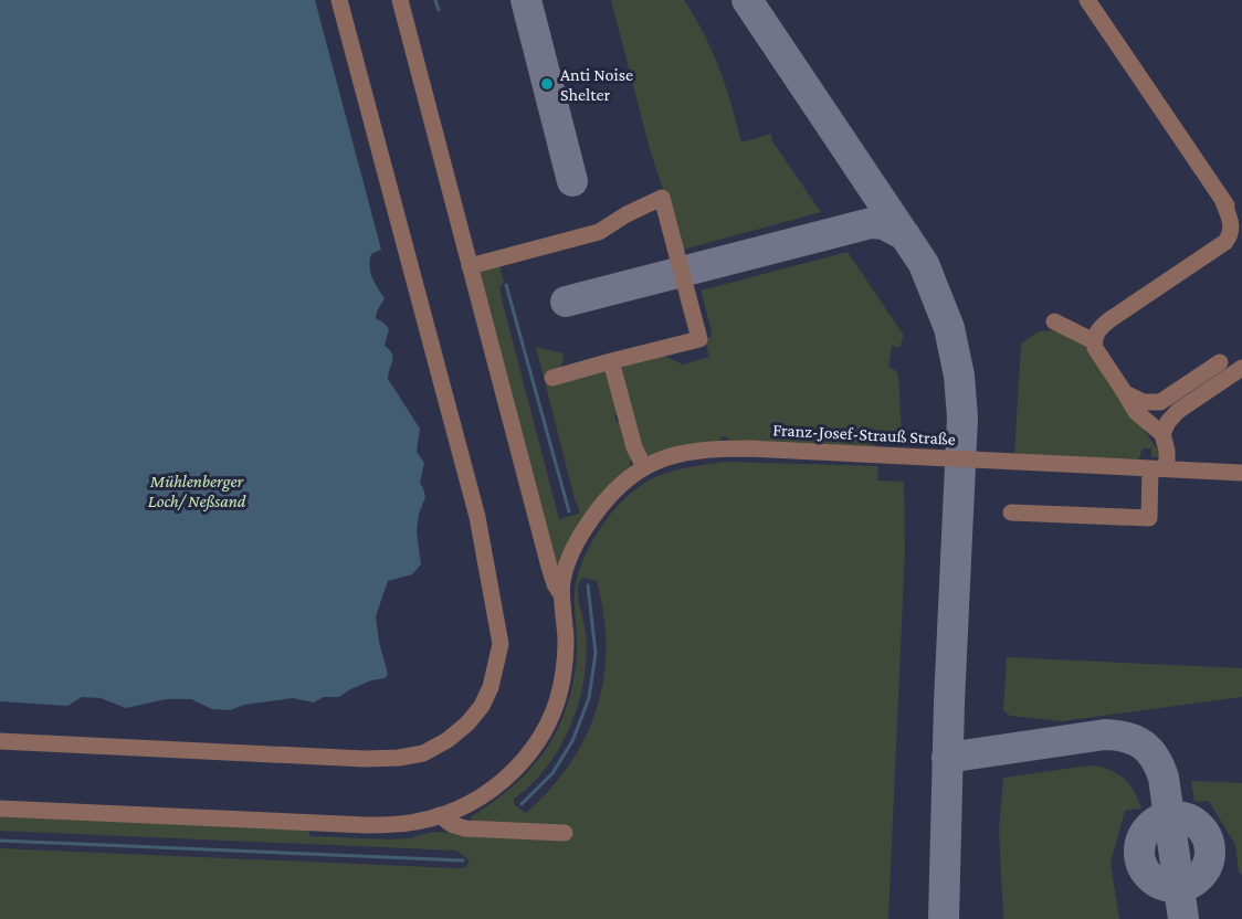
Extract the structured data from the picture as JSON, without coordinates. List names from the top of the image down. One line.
{"streets":{"street":["Franz-Josef-Strauß Straße"]},"parks":["Mühlenberger Loch/ Neßsand"],"places":["Anti Noise Shelter"]}
